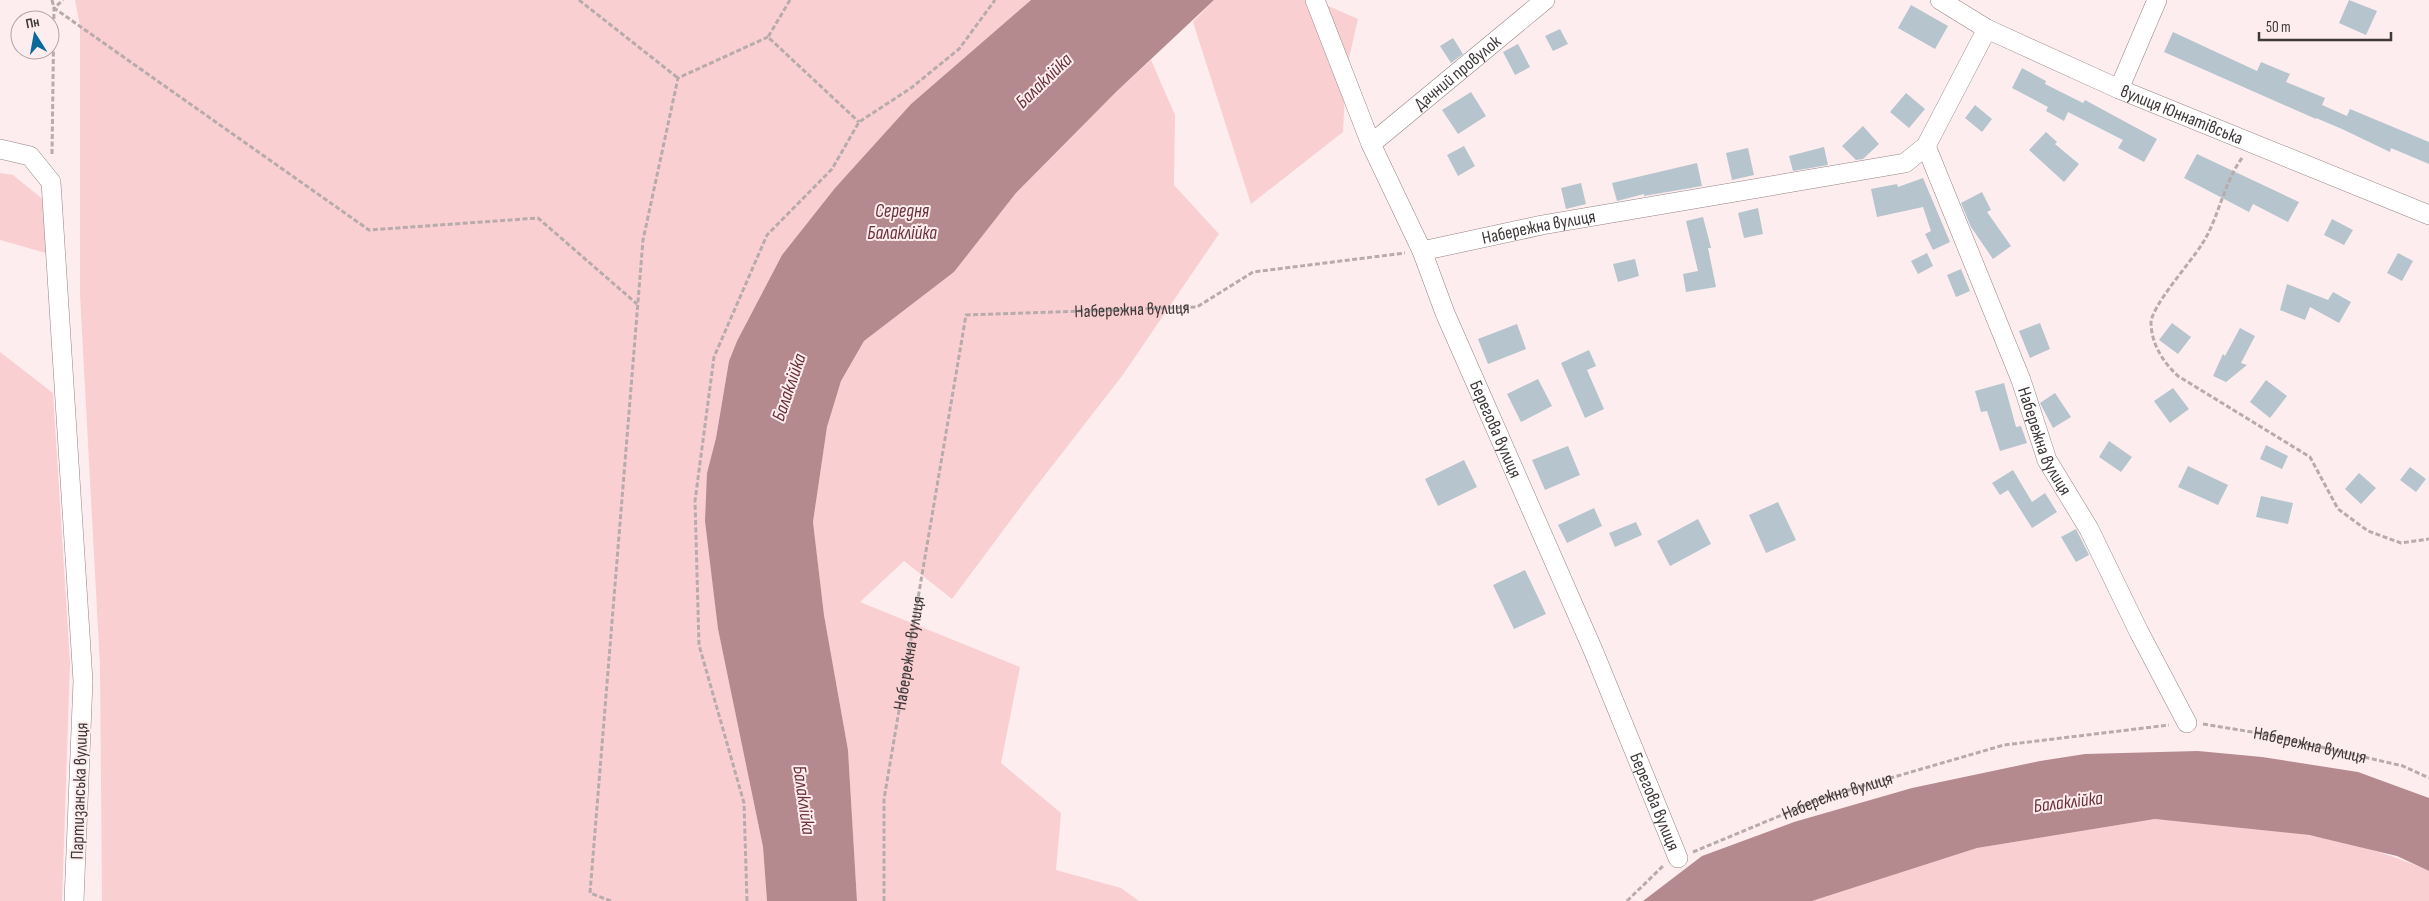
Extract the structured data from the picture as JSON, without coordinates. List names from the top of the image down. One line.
{"streets":{"street":["Дачний провулок","вулиця Юннатівська","Набережна вулиця","Берегова вулиця","Партизанська вулиця"]},"crossings":[["Дачний провулок","Берегова вулиця"],["вулиця Юннатівська","Набережна вулиця"],["Набережна вулиця","Берегова вулиця"]],"water":["Балаклійка","Середня Балаклійка"],"scale_bar":"50 m","north":"top"}
